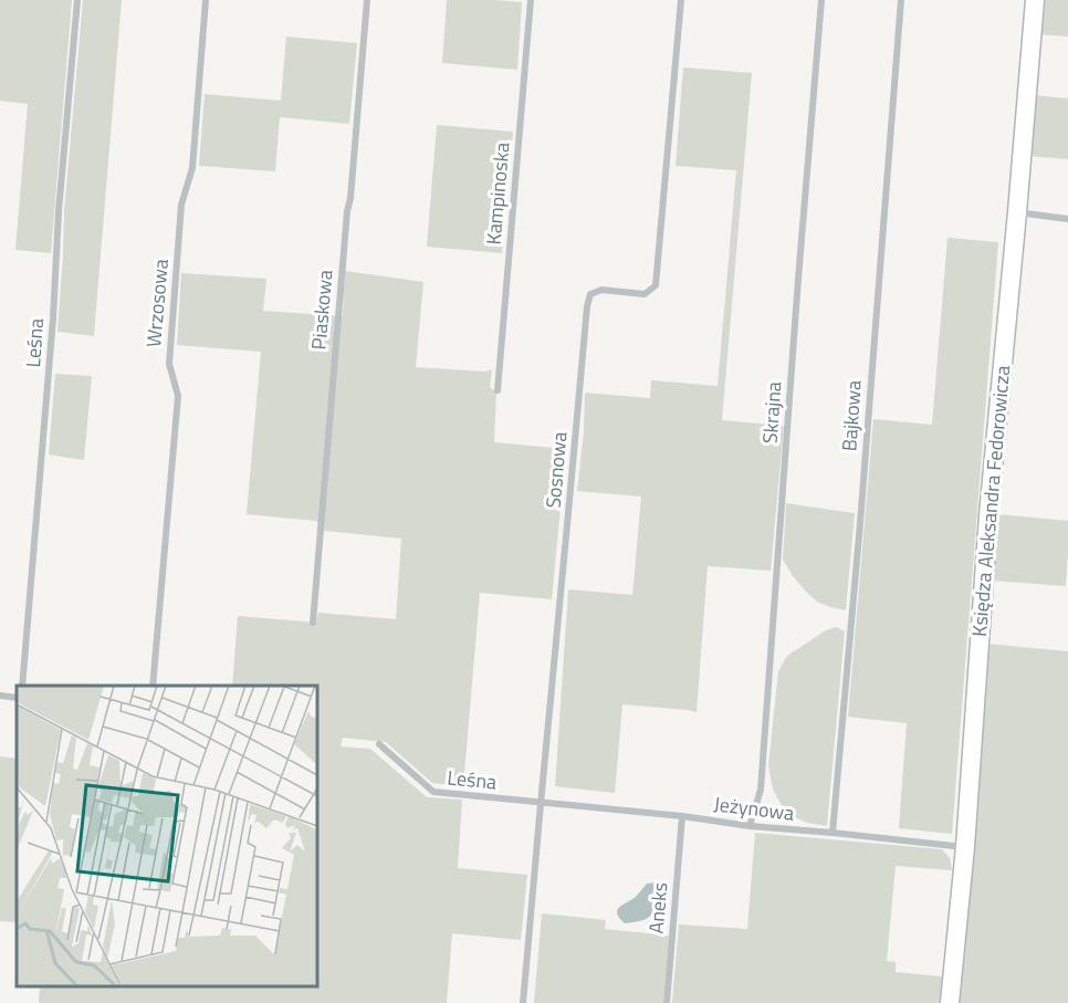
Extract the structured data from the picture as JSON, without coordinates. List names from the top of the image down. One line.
{"streets":{"street":["Kampinoska","Wrzosowa","Piaskowa","Leśna","Skrajna","Bajkowa","Sosnowa","Księdza Aleksandra Fedorowicza","Jeżynowa","Aneks"]},"crossings":[["Leśna","Sosnowa"],["Leśna","Jeżynowa"],["Skrajna","Jeżynowa"],["Bajkowa","Jeżynowa"],["Sosnowa","Jeżynowa"],["Księdza Aleksandra Fedorowicza","Jeżynowa"],["Jeżynowa","Aneks"]]}
